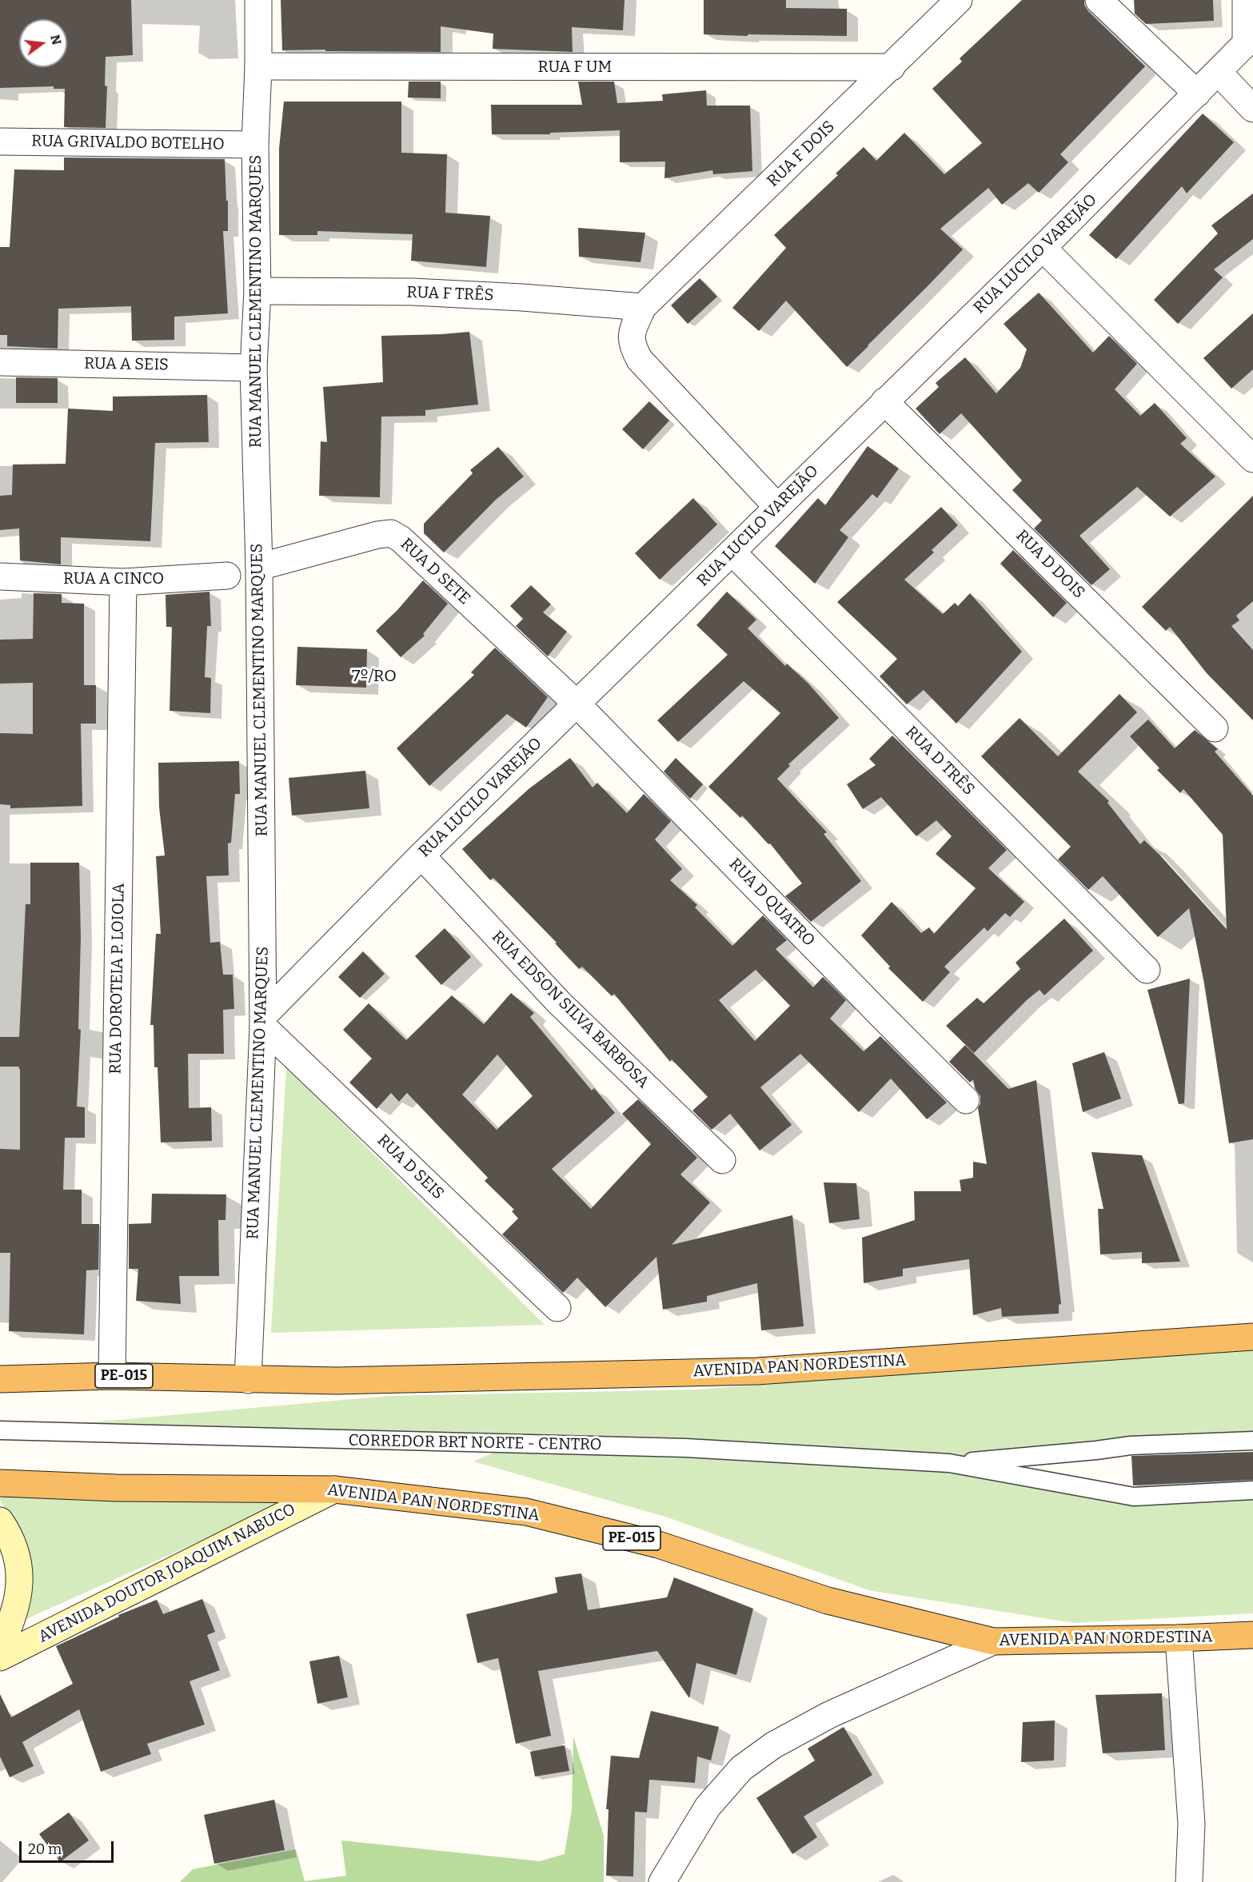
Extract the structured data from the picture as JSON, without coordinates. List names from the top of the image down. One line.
{"streets":{"highway":["AVENIDA PAN NORDESTINA","PE-015"],"main road":["AVENIDA DOUTOR JOAQUIM NABUCO"],"street":["RUA F UM","RUA GRIVALDO BOTELHO","RUA F DOIS","RUA LUCILO VAREJÃO","RUA F TRÊS","RUA MANUEL CLEMENTINO MARQUES","RUA A SEIS","RUA D DOIS","RUA D SETE","RUA A CINCO","RUA D TRÊS","RUA D QUATRO","RUA DOROTEIA P. LOIOLA","RUA EDSON SILVA BARBOSA","RUA D SEIS"],"lane":["CORREDOR BRT NORTE - CENTRO"]},"crossings":[["RUA F UM","RUA F DOIS"],["RUA F UM","RUA MANUEL CLEMENTINO MARQUES"],["RUA GRIVALDO BOTELHO","RUA MANUEL CLEMENTINO MARQUES"],["RUA F DOIS","RUA F TRÊS"],["RUA LUCILO VAREJÃO","RUA MANUEL CLEMENTINO MARQUES"],["RUA LUCILO VAREJÃO","RUA D DOIS"],["RUA LUCILO VAREJÃO","RUA D SETE"],["RUA LUCILO VAREJÃO","RUA D TRÊS"],["RUA LUCILO VAREJÃO","RUA D QUATRO"],["RUA LUCILO VAREJÃO","RUA EDSON SILVA BARBOSA"],["RUA LUCILO VAREJÃO","RUA D SEIS"],["RUA F TRÊS","RUA MANUEL CLEMENTINO MARQUES"],["RUA MANUEL CLEMENTINO MARQUES","RUA A SEIS"],["RUA MANUEL CLEMENTINO MARQUES","RUA D SETE"],["RUA MANUEL CLEMENTINO MARQUES","RUA D SEIS"],["RUA MANUEL CLEMENTINO MARQUES","AVENIDA PAN NORDESTINA"],["RUA D SETE","RUA D QUATRO"],["RUA A CINCO","RUA DOROTEIA P. LOIOLA"],["RUA DOROTEIA P. LOIOLA","AVENIDA PAN NORDESTINA"],["AVENIDA PAN NORDESTINA","AVENIDA DOUTOR JOAQUIM NABUCO"]],"districts":["7º/RO"],"scale_bar":"20 m","north":"right"}
